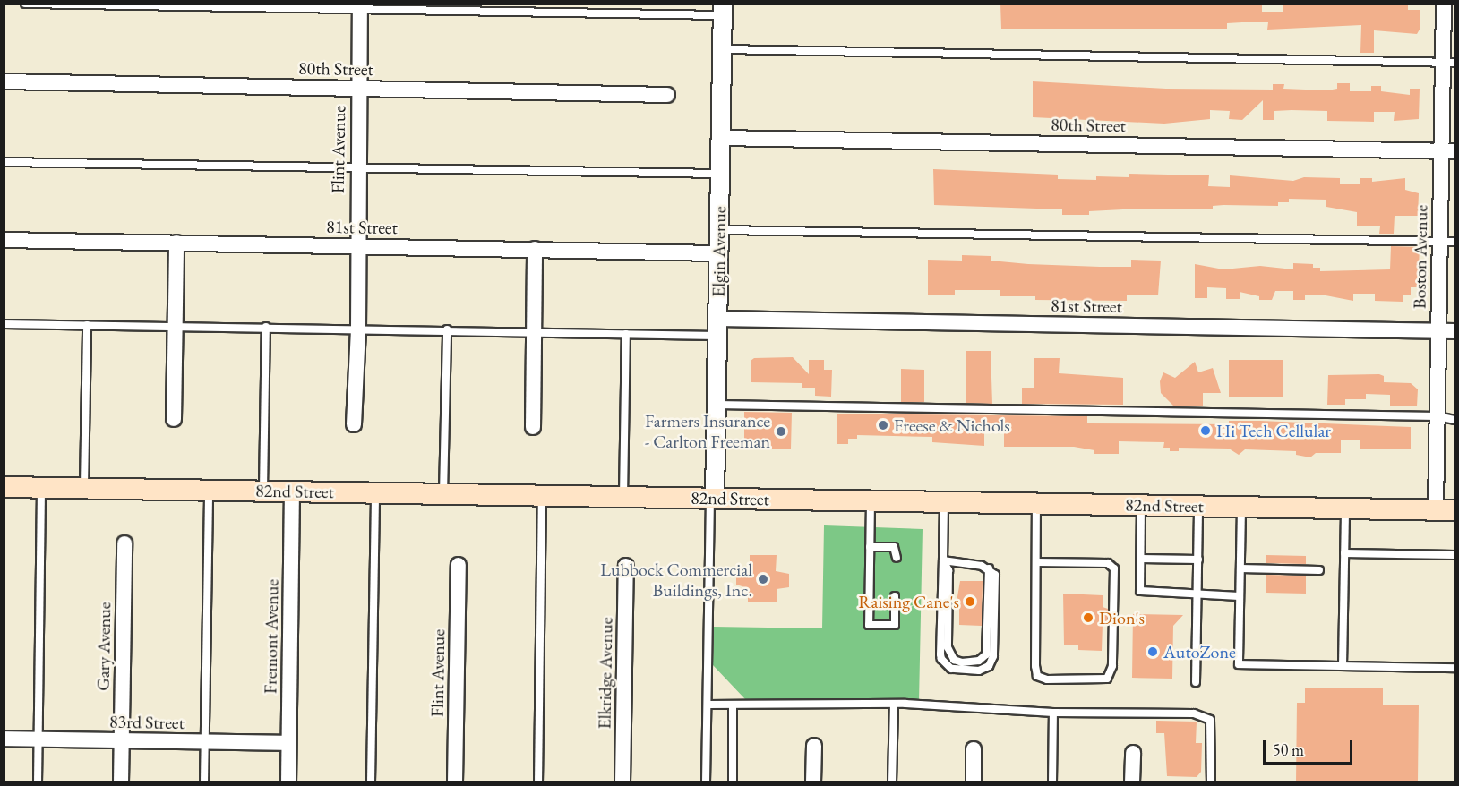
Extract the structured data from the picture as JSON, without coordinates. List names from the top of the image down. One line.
{"streets":{"main road":["82nd Street"],"street":["80th Street","Flint Avenue","81st Street","Elgin Avenue","Boston Avenue","Fremont Avenue","Gary Avenue","Elkridge Avenue","83rd Street"]},"crossings":[["80th Street","Flint Avenue"],["80th Street","Elgin Avenue"],["80th Street","Boston Avenue"],["Flint Avenue","81st Street"],["81st Street","Elgin Avenue"],["81st Street","Boston Avenue"],["Elgin Avenue","82nd Street"],["Boston Avenue","82nd Street"],["82nd Street","Fremont Avenue"],["Fremont Avenue","83rd Street"],["Gary Avenue","83rd Street"]],"places":["Freese & Nichols","Hi Tech Cellular","Farmers Insurance - Carlton Freeman","Lubbock Commercial Buildings, Inc.","Raising Cane's","Dion's","AutoZone"],"scale_bar":"50 m"}
